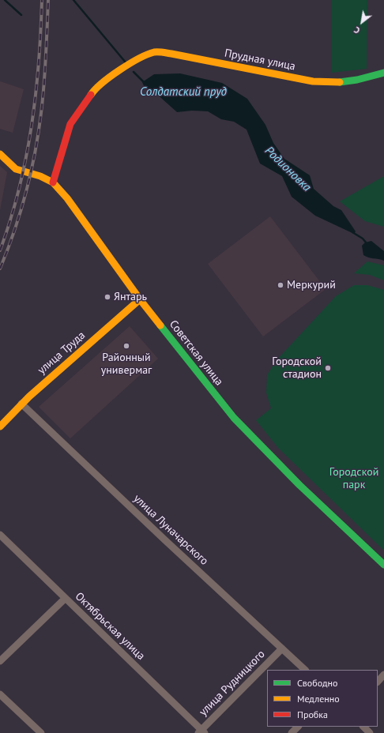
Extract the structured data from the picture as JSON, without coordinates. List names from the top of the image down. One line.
{"streets":{"street":["Прудная улица","улица Труда","Советская улица","улица Луначарского","Октябрьская улица","улица Рудницкого"]},"crossings":[["Прудная улица","Советская улица"],["улица Труда","Советская улица"],["улица Труда","улица Луначарского"],["улица Луначарского","улица Рудницкого"],["Октябрьская улица","улица Рудницкого"]],"water":["Солдатский пруд","Родионовка"],"parks":["Городской парк"],"places":["Меркурий","Янтарь","Районный универмаг","Городской стадион"],"legend":["Свободно","Медленно","Пробка"],"north":"bottom left"}
